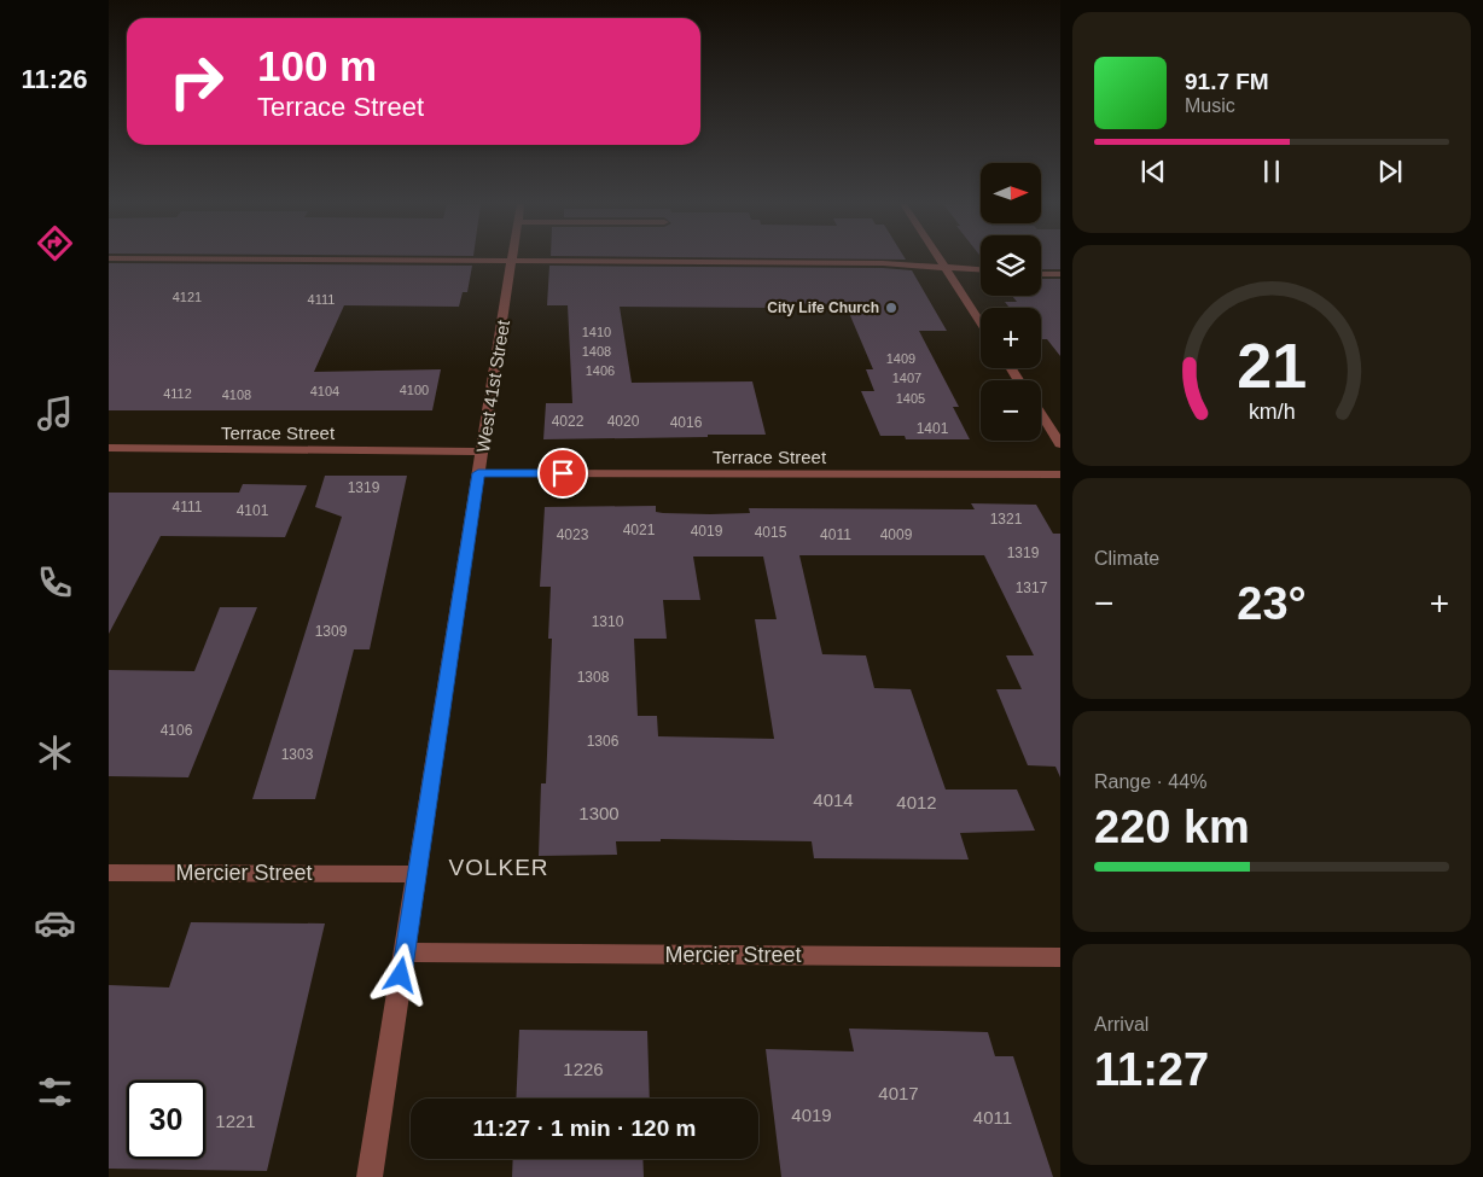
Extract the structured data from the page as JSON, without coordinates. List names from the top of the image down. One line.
{"streets":{"street":["West 41st Street","Terrace Street","Mercier Street"]},"crossings":[["West 41st Street","Terrace Street"],["West 41st Street","Mercier Street"]],"districts":["VOLKER"],"places":["City Life Church"],"house_numbers":["4121","4111","1410","1408","1409","1406","1407","4100","4104","4112","4108","1405","4022","4020","4016","1401","1319","4111","4101","1321","4021","4019","4015","4023","4011","4009","1319","1317","1310","1309","1308","4106","1306","1303","4014","4012","1300","1226","4017","4019","4011","1221"],"north":"right","page":{"tabs":"11:26","turn":["100 m","Terrace Street"],"song":["91.7 FM","Music"],"map_buttons":["+","−"],"tile":["Climate",["Range · 44%","220 km"],["Arrival","11:27"]],"heat":["−","23°","+"],"limit":"30","trip":"11:27 · 1 min · 120 m","gauge":["21","km/h"]}}
